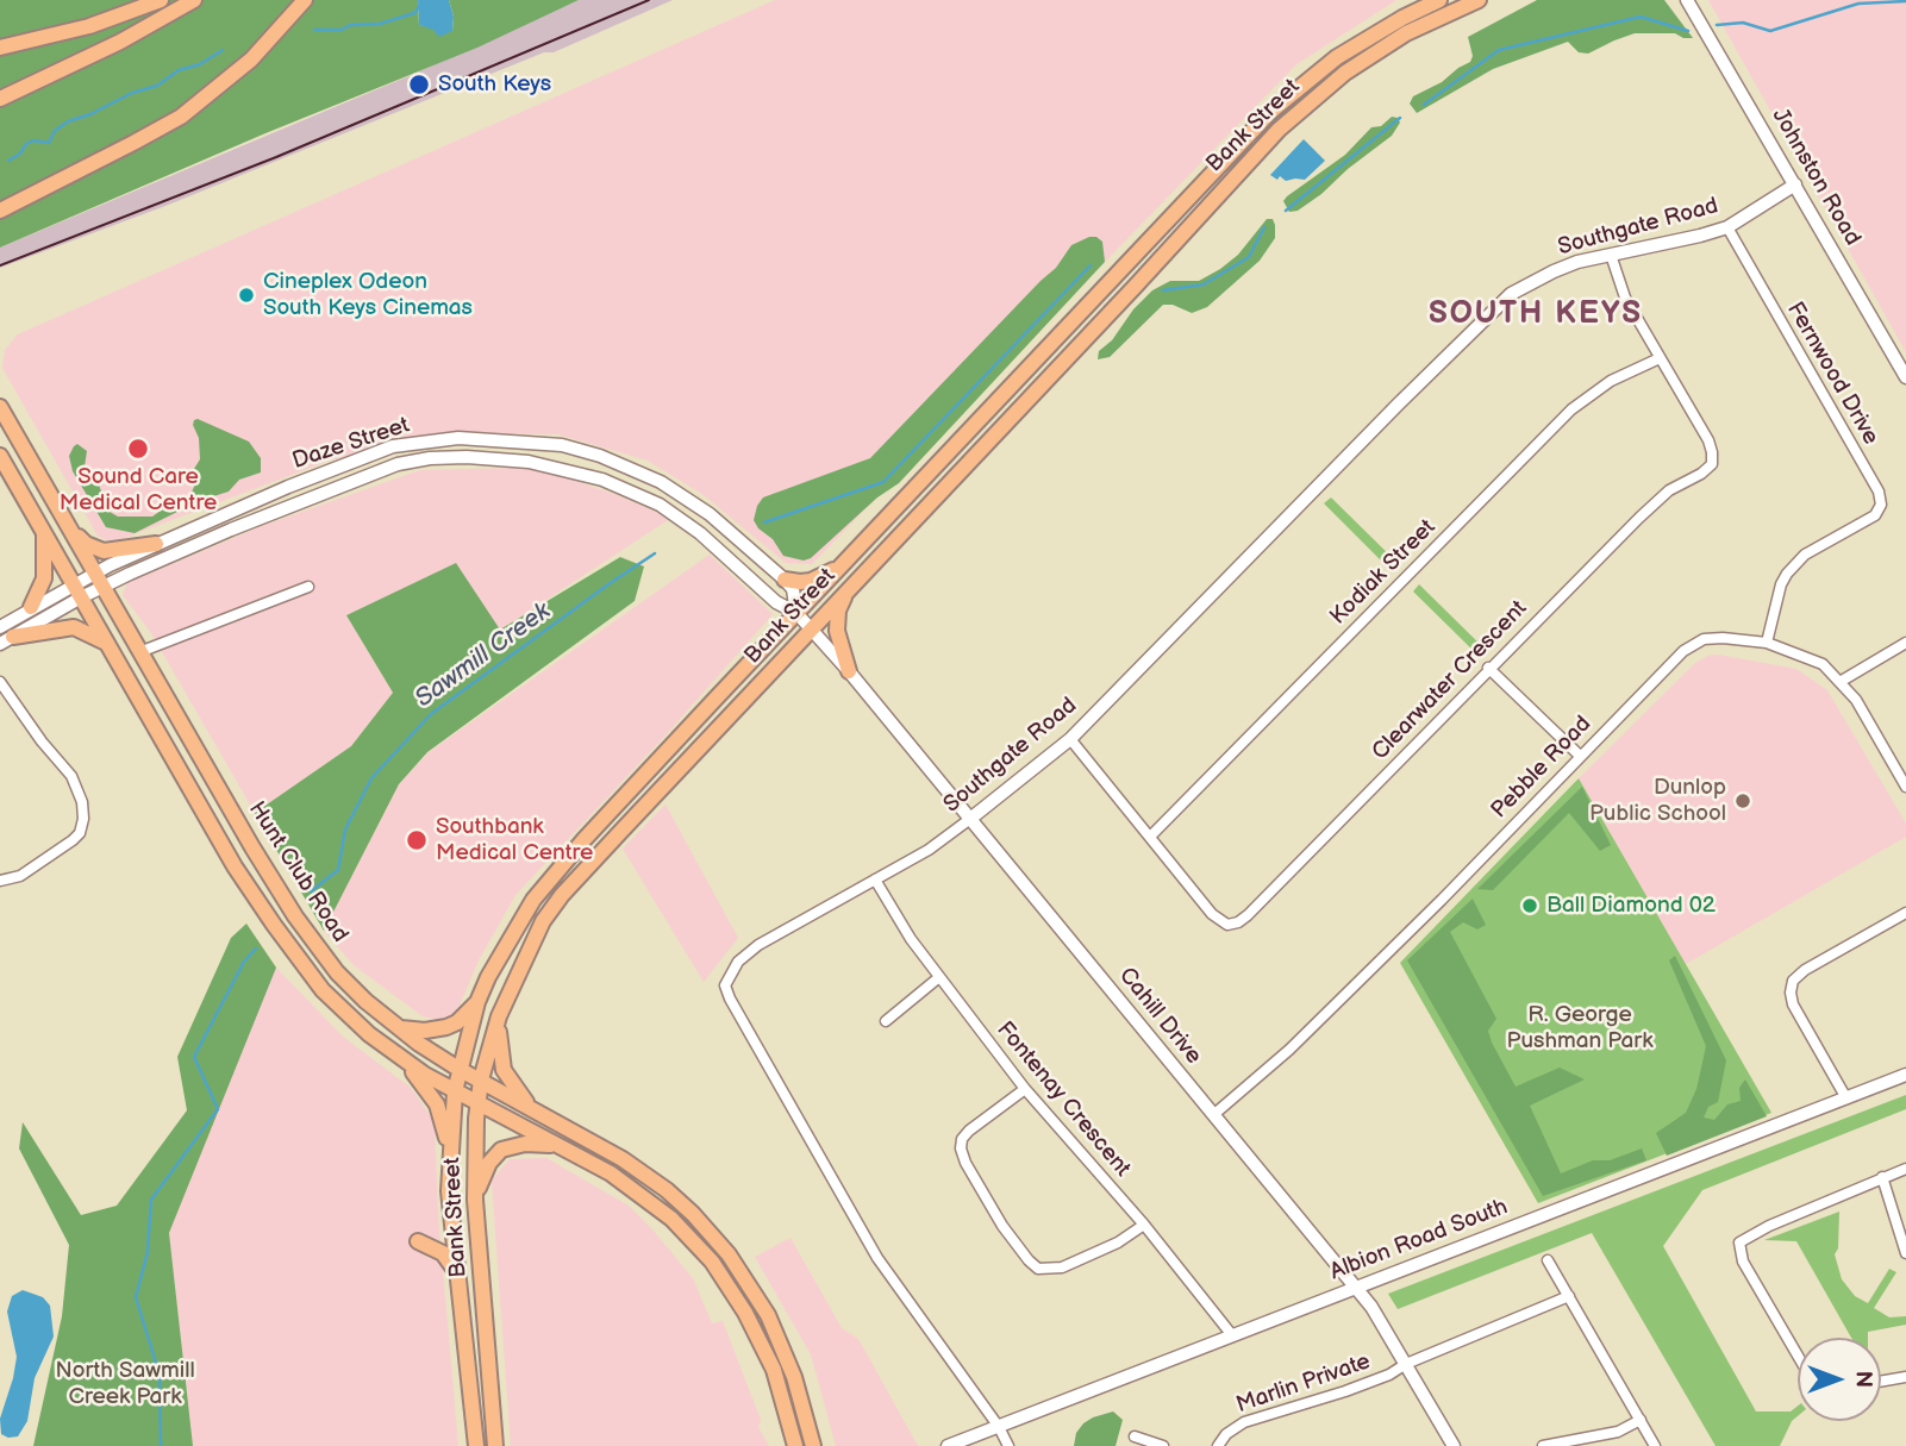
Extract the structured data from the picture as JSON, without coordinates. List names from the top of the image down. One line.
{"streets":{"main road":["Bank Street","Hunt Club Road"],"street":["Johnston Road","Southgate Road","Fernwood Drive","Daze Street","Kodiak Street","Clearwater Crescent","Pebble Road","Cahill Drive","Fontenay Crescent","Albion Road South","Marlin Private"]},"crossings":[["Bank Street","Daze Street"],["Bank Street","Hunt Club Road"],["Bank Street","Cahill Drive"],["Johnston Road","Southgate Road"],["Southgate Road","Fernwood Drive"],["Southgate Road","Clearwater Crescent"],["Southgate Road","Cahill Drive"],["Southgate Road","Fontenay Crescent"],["Southgate Road","Albion Road South"],["Fernwood Drive","Pebble Road"],["Daze Street","Hunt Club Road"],["Daze Street","Cahill Drive"],["Kodiak Street","Clearwater Crescent"],["Pebble Road","Cahill Drive"],["Cahill Drive","Albion Road South"],["Cahill Drive","Marlin Private"],["Fontenay Crescent","Albion Road South"]],"districts":["SOUTH KEYS"],"water":["Sawmill Creek"],"parks":["R. George Pushman Park","North Sawmill Creek Park"],"places":["South Keys","Cineplex Odeon South Keys Cinemas","Sound Care Medical Centre","Dunlop Public School","Southbank Medical Centre","Ball Diamond 02"],"north":"right"}
